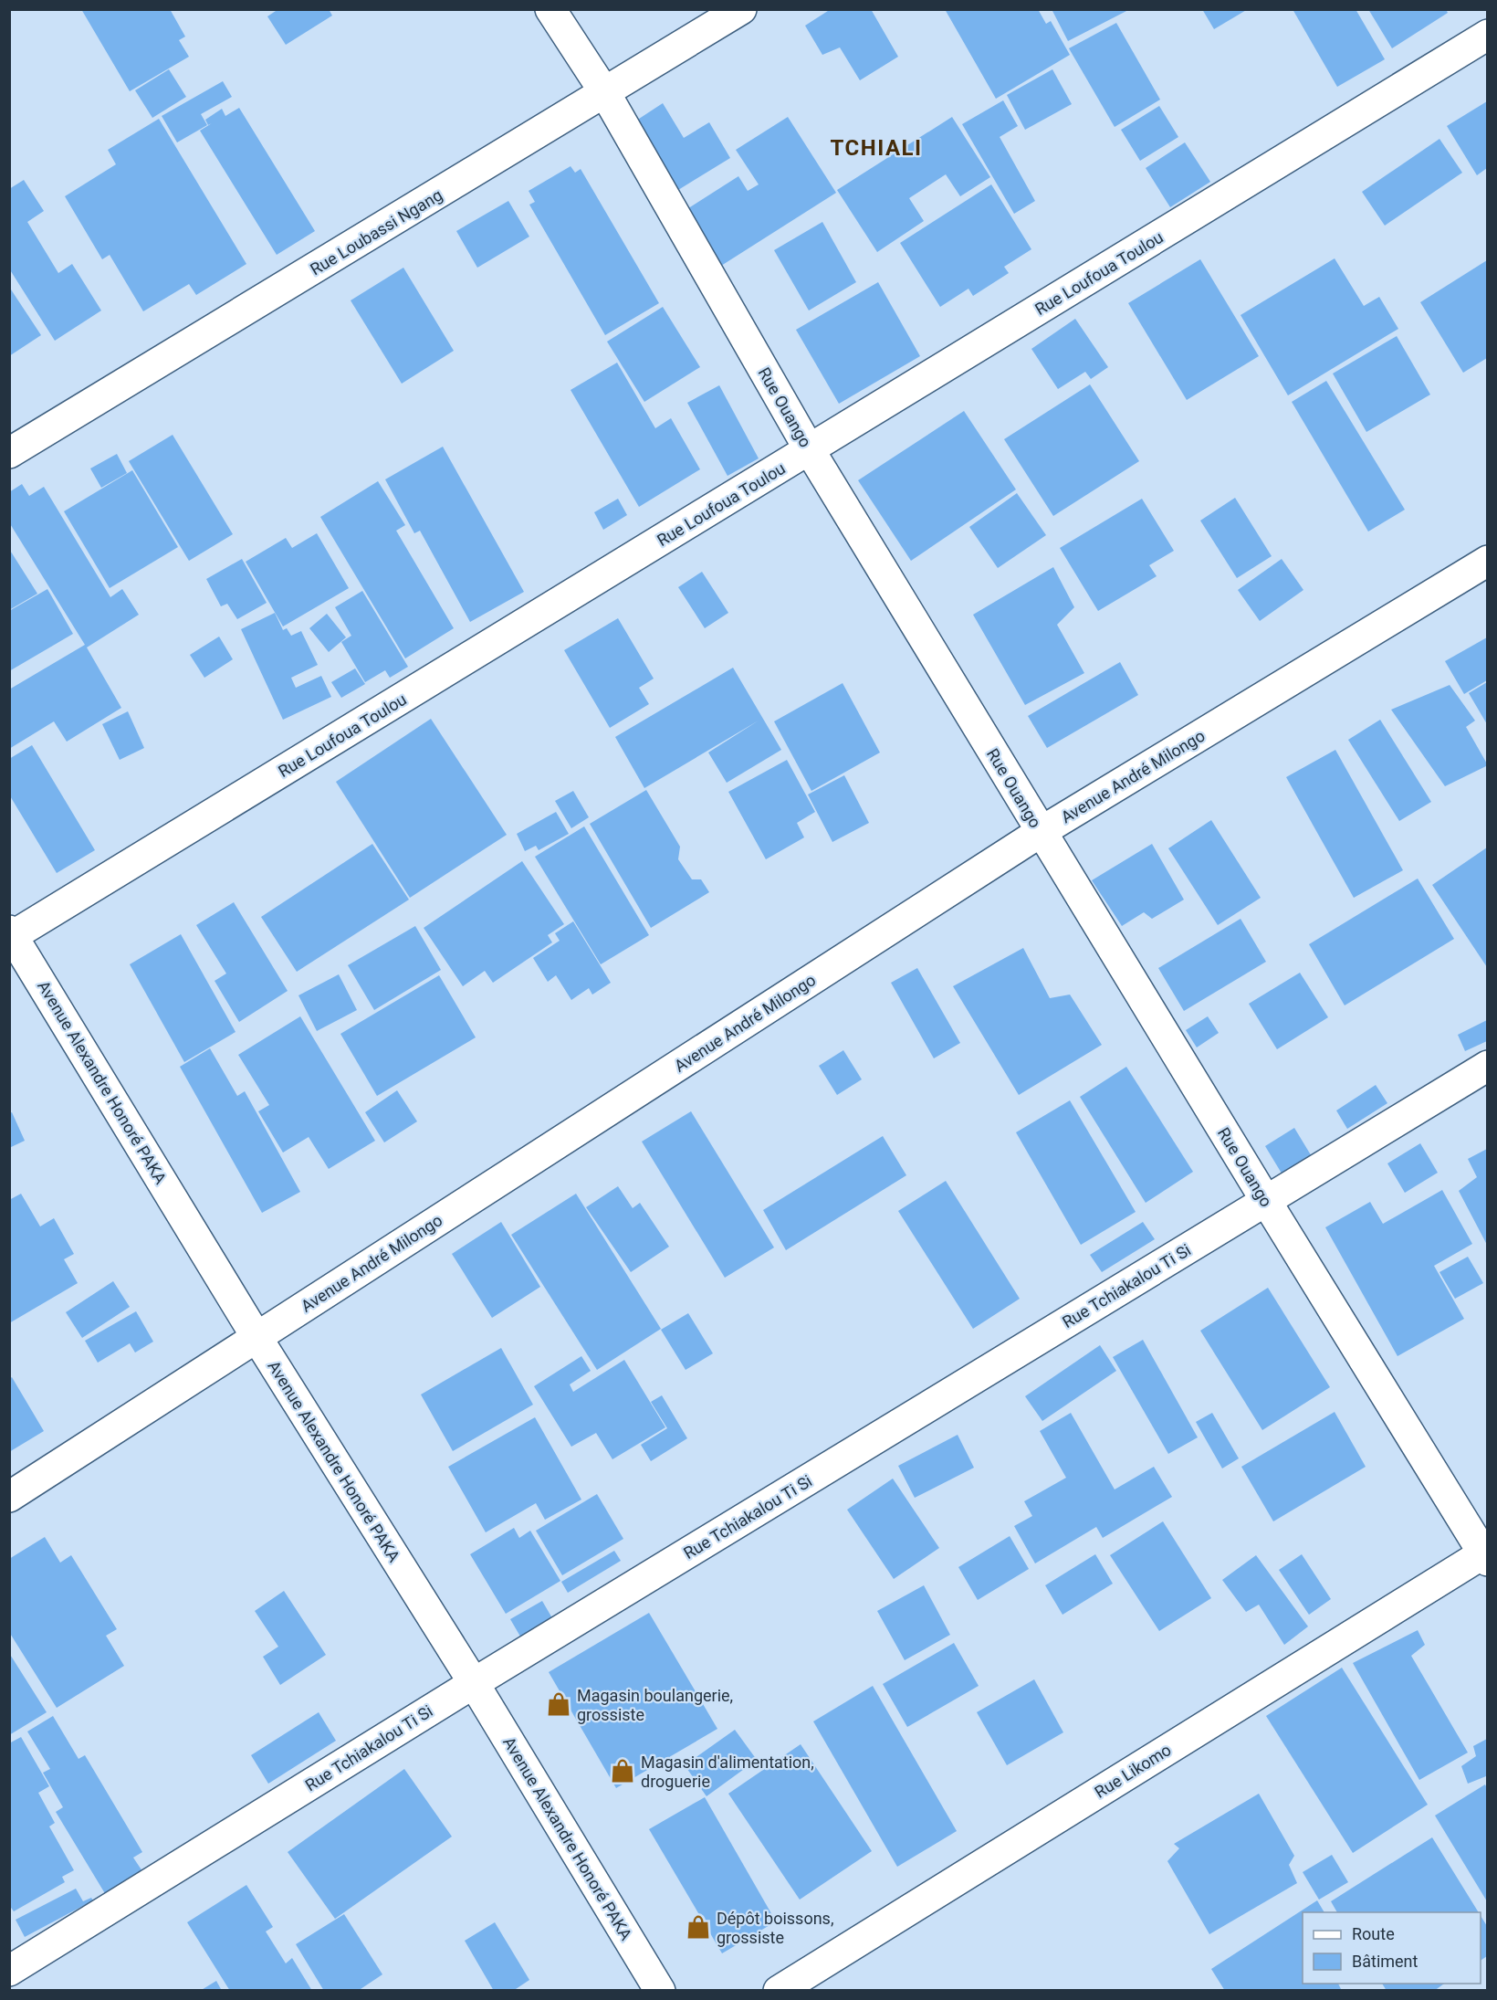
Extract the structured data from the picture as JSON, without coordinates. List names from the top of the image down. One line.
{"streets":{"street":["Rue Loubassi Ngang","Rue Loufoua Toulou","Rue Ouango","Avenue André Milongo","Avenue Alexandre Honoré PAKA","Rue Tchiakalou Ti Si","Rue Likomo"]},"crossings":[["Rue Loubassi Ngang","Rue Ouango"],["Rue Loufoua Toulou","Rue Ouango"],["Rue Loufoua Toulou","Avenue Alexandre Honoré PAKA"],["Rue Ouango","Avenue André Milongo"],["Rue Ouango","Rue Tchiakalou Ti Si"],["Rue Ouango","Rue Likomo"],["Avenue André Milongo","Avenue Alexandre Honoré PAKA"],["Avenue Alexandre Honoré PAKA","Rue Tchiakalou Ti Si"]],"districts":["TCHIALI"],"places":{"shop":["Magasin boulangerie, grossiste","Magasin d'alimentation, droguerie","Dépôt boissons, grossiste"]},"legend":["Route","Bâtiment"]}
